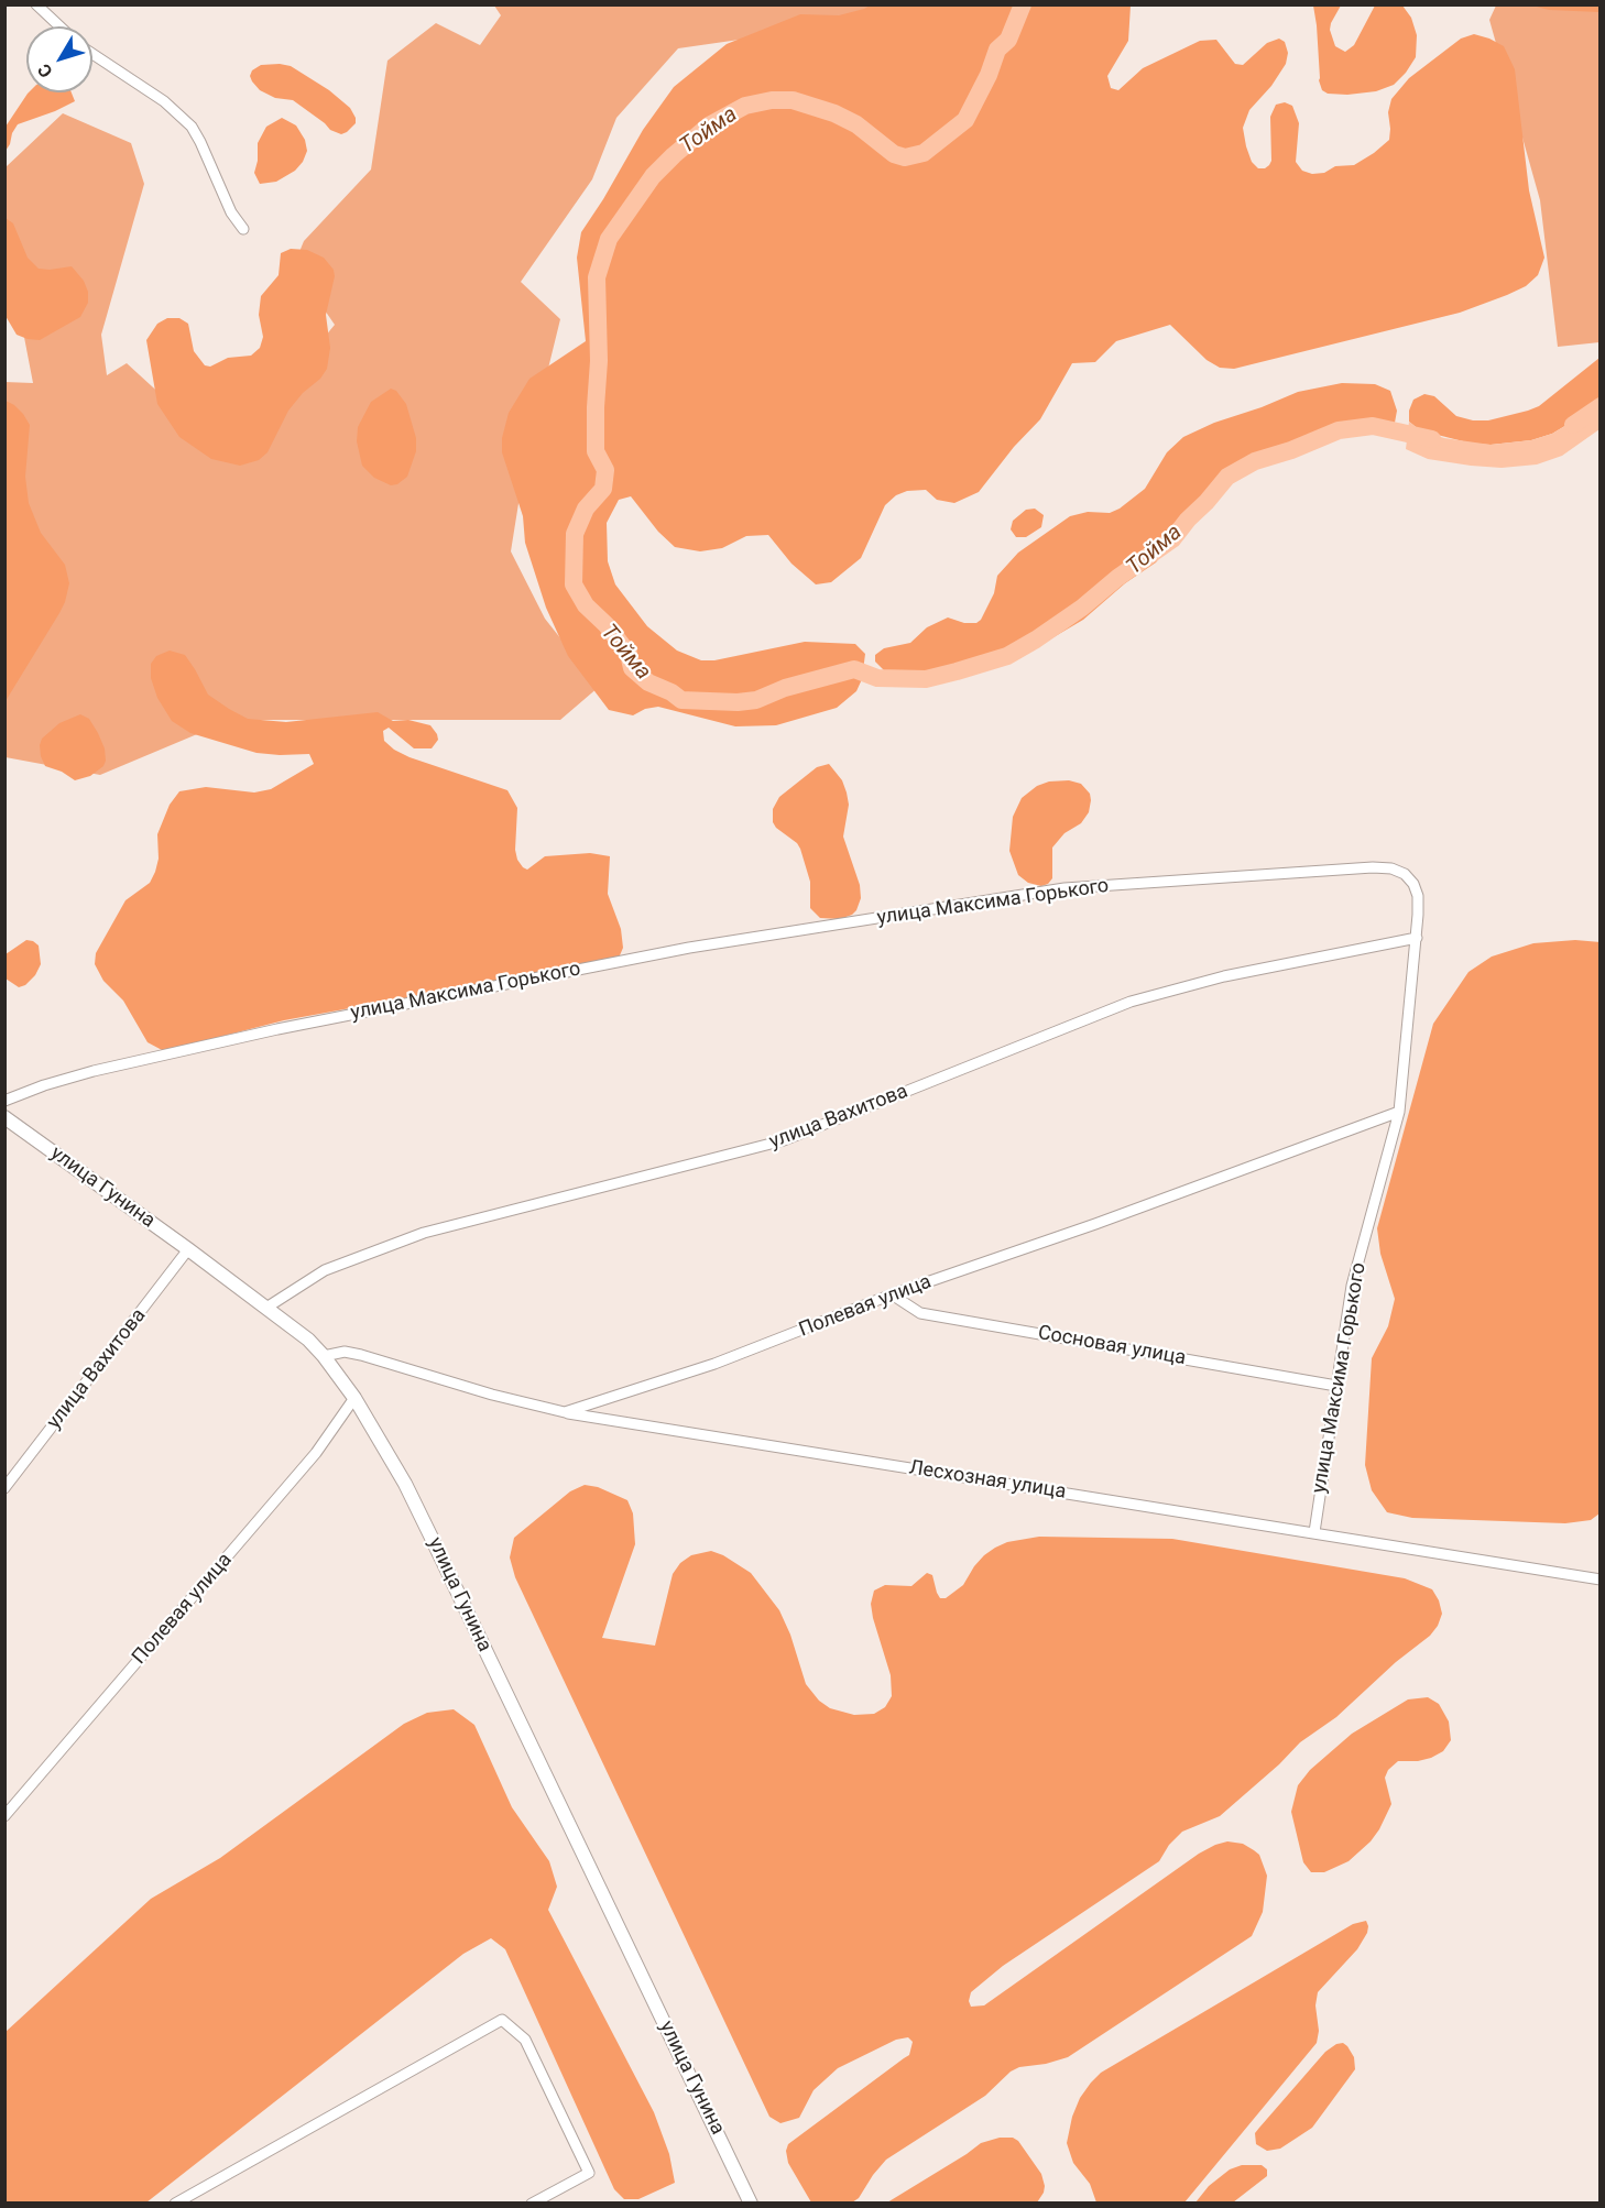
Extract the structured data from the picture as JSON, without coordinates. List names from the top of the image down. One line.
{"streets":{"main road":["улица Гунина"],"street":["улица Максима Горького","улица Вахитова","Полевая улица","Сосновая улица","Лесхозная улица"]},"crossings":[["улица Максима Горького","улица Вахитова"],["улица Максима Горького","Полевая улица"],["улица Максима Горького","Сосновая улица"],["улица Максима Горького","Лесхозная улица"],["улица Вахитова","улица Гунина"],["улица Гунина","Полевая улица"],["Полевая улица","Сосновая улица"],["Полевая улица","Лесхозная улица"]],"water":["Тойма"],"north":"bottom left"}
